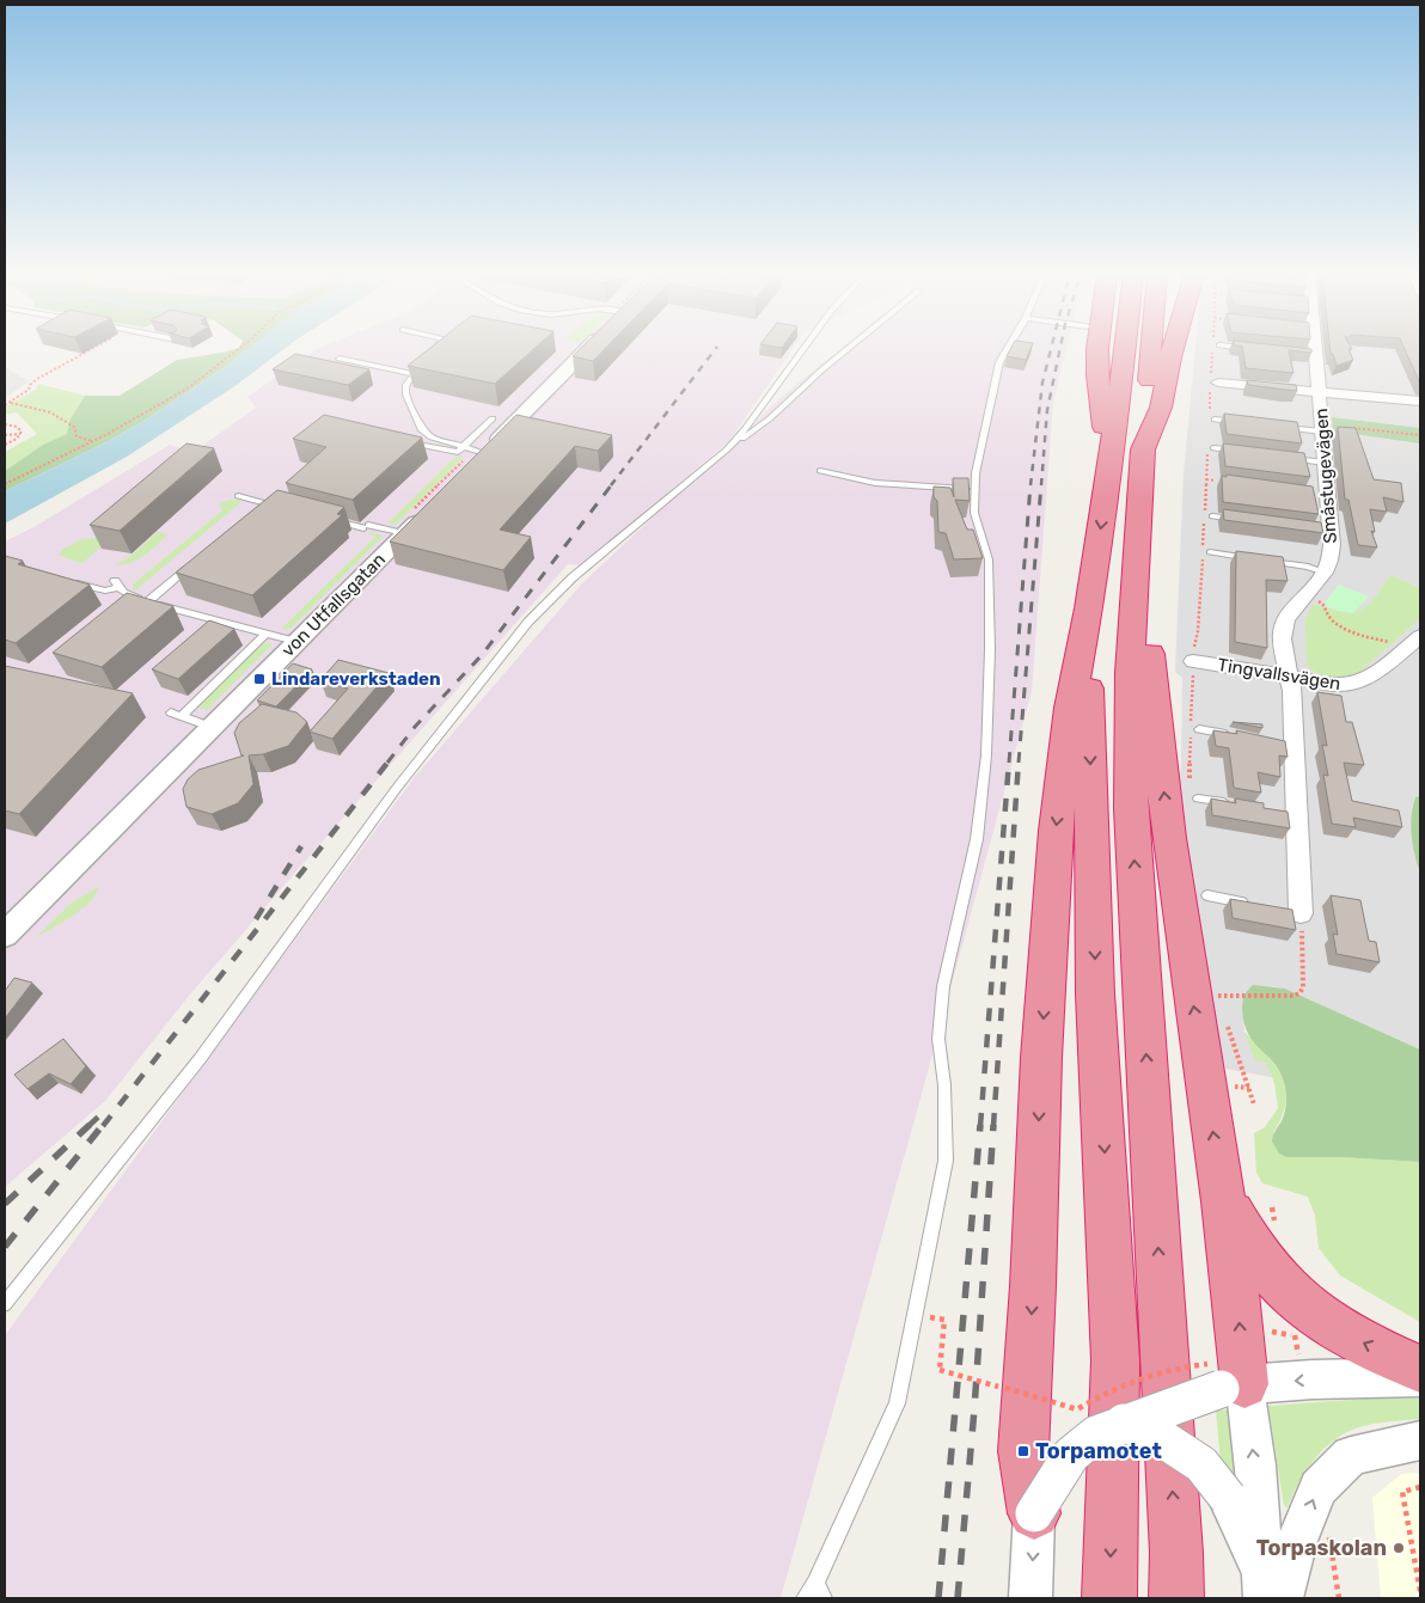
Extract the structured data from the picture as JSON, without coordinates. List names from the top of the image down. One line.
{"streets":{"street":["Småstugevägen","von Utfallsgatan","Tingvallsvägen"]},"crossings":[["Småstugevägen","Tingvallsvägen"]],"places":{"transit":["Lindareverkstaden","Torpamotet"],"other":["Torpaskolan"]}}
